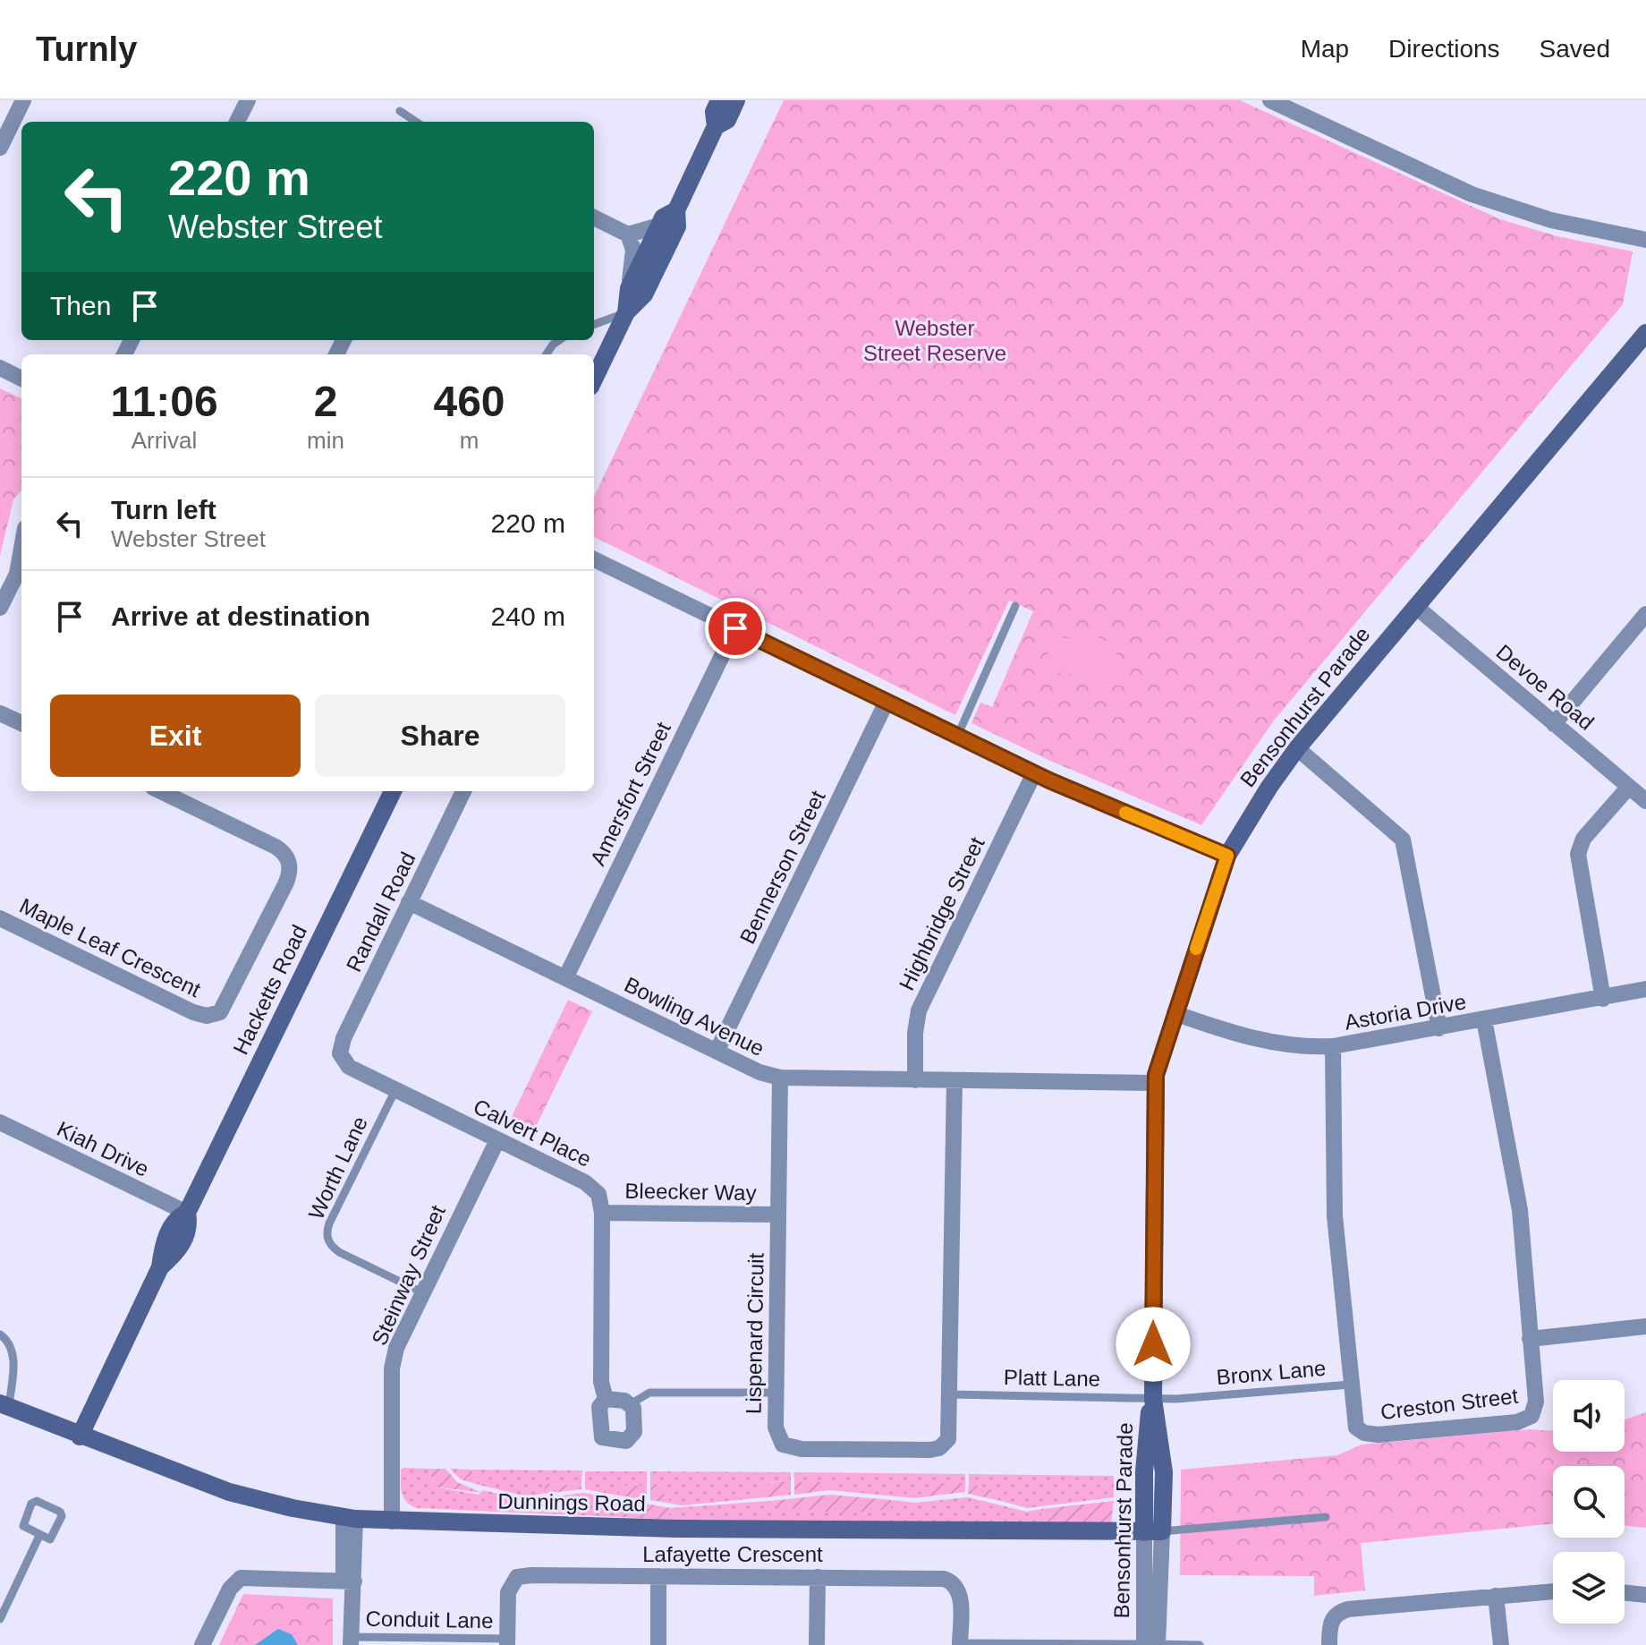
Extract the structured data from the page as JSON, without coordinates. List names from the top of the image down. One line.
{"streets":{"street":["Devoe Road","Bensonhurst Parade","Amersfort Street","Bennerson Street","Randall Road","Highbridge Street","Maple Leaf Crescent","Hacketts Road","Astoria Drive","Bowling Avenue","Calvert Place","Kiah Drive","Bleecker Way","Steinway Street","Lispenard Circuit","Creston Street","Dunnings Road","Lafayette Crescent"],"lane":["Worth Lane","Bronx Lane","Platt Lane","Conduit Lane"]},"crossings":[["Devoe Road","Bensonhurst Parade"],["Bensonhurst Parade","Astoria Drive"],["Bensonhurst Parade","Bowling Avenue"],["Bensonhurst Parade","Bronx Lane"],["Bensonhurst Parade","Platt Lane"],["Bensonhurst Parade","Dunnings Road"],["Amersfort Street","Bowling Avenue"],["Bennerson Street","Bowling Avenue"],["Randall Road","Bowling Avenue"],["Randall Road","Calvert Place"],["Highbridge Street","Bowling Avenue"],["Hacketts Road","Kiah Drive"],["Hacketts Road","Dunnings Road"],["Astoria Drive","Creston Street"],["Bowling Avenue","Lispenard Circuit"],["Calvert Place","Worth Lane"],["Calvert Place","Bleecker Way"],["Calvert Place","Steinway Street"],["Worth Lane","Steinway Street"],["Bleecker Way","Lispenard Circuit"],["Steinway Street","Dunnings Road"],["Lispenard Circuit","Platt Lane"],["Bronx Lane","Platt Lane"],["Bronx Lane","Creston Street"],["Lafayette Crescent","Conduit Lane"]],"parks":["Webster Street Reserve"],"page":{"header":"Turnly","nav":["Map","Directions","Saved"],"turn":["220 m","Webster Street"],"then":"Then","eta":["11:06","Arrival","2","min","460","m"],"list":[{"name":"Turn left","note":"Webster Street","value":"220 m"},{"name":"Arrive at destination","value":"240 m"}],"buttons":["Exit","Share"]}}
